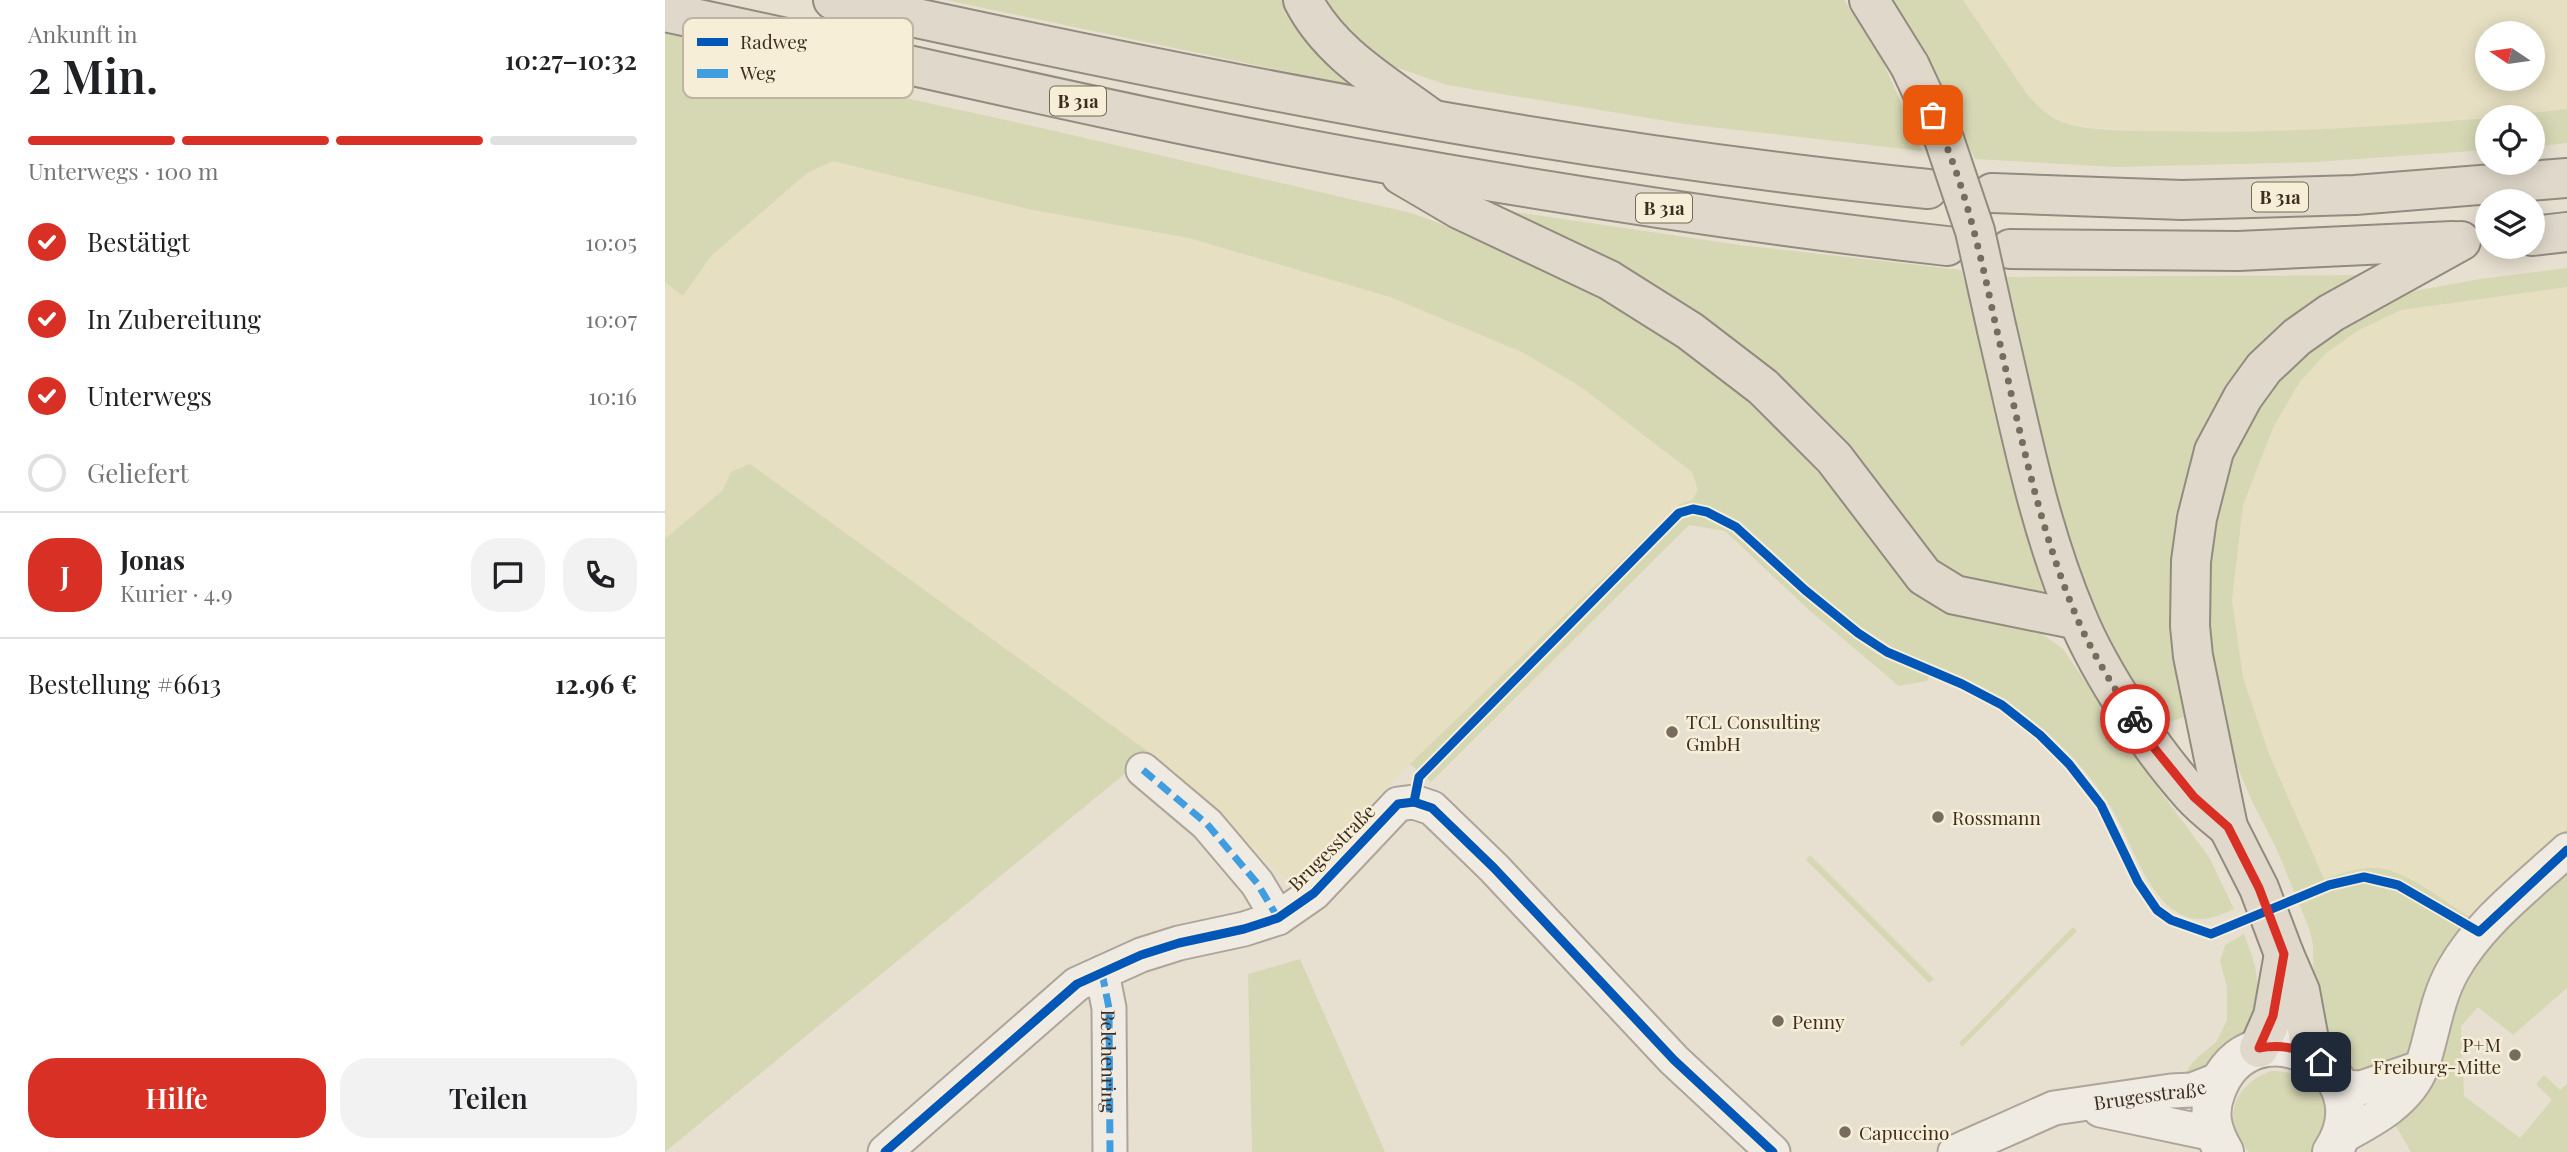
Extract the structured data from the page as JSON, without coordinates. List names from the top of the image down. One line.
{"streets":{"highway":["B 31a"],"street":["Brugesstraße","Belchenring"]},"crossings":[["Brugesstraße","Belchenring"]],"places":["TCL Consulting GmbH","Rossmann","Penny","P+M Freiburg-Mitte","Capuccino"],"legend":["Radweg","Weg"],"north":"left","page":{"heading":["2 Min.","Ankunft in","10:27–10:32"],"panel":["Jonas","Kurier · 4.9","Bestellung #6613","12.96 €"],"bar":"Unterwegs · 100 m","list":[["Bestätigt","10:05"],["In Zubereitung","10:07"],["Unterwegs","10:16"],"Geliefert"],"round":"J","buttons":["Hilfe","Teilen"]}}
